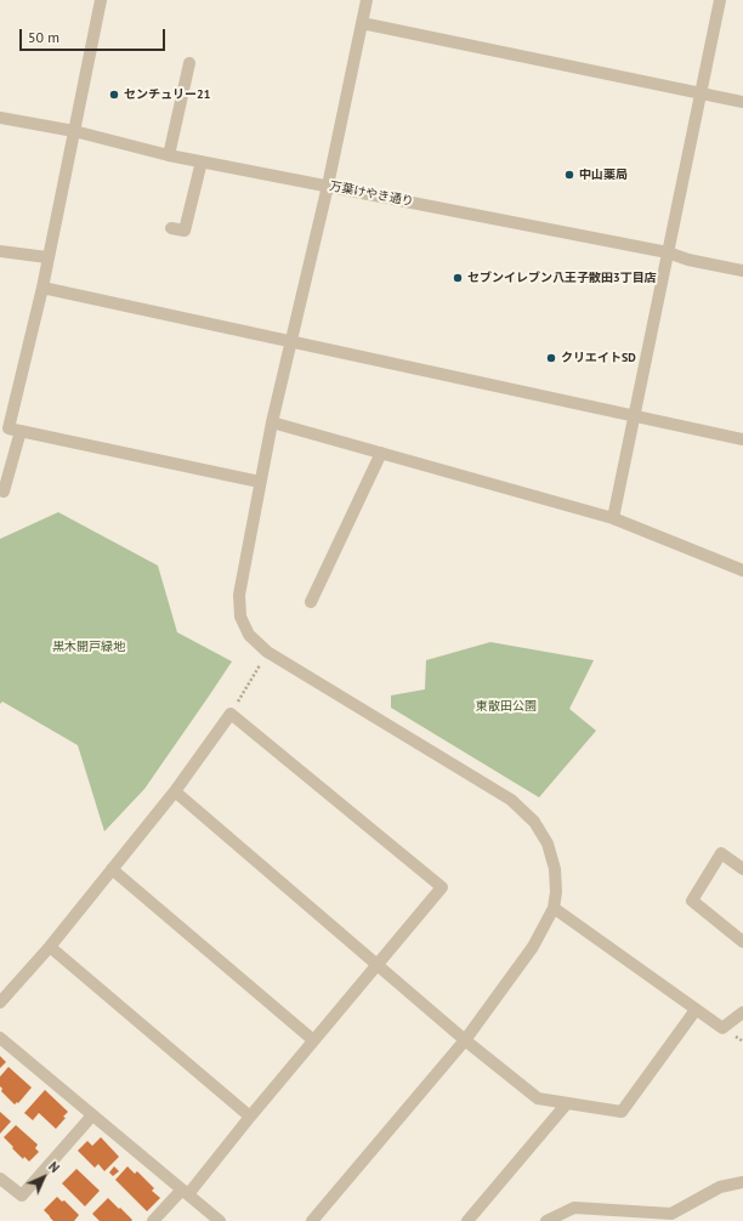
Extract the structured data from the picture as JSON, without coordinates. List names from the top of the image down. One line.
{"streets":{"street":["万葉けやき通り"]},"parks":["黒木開戸緑地","東散田公園"],"places":["センチュリー21","中山薬局","セブンイレブン八王子散田3丁目店","クリエイトSD"],"scale_bar":"50 m","north":"top right"}
